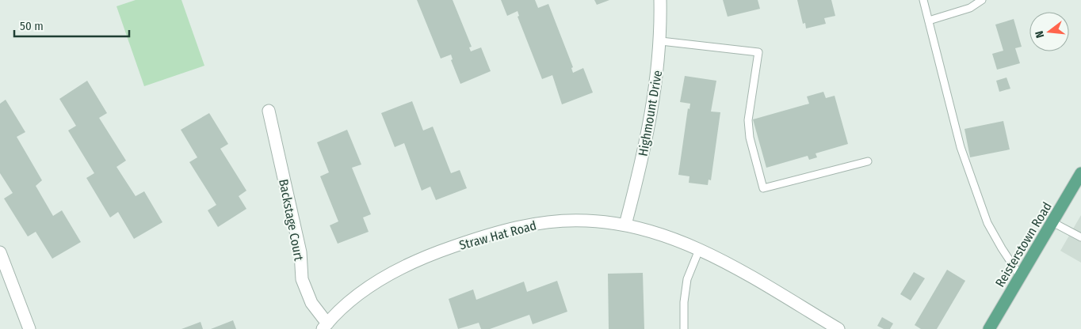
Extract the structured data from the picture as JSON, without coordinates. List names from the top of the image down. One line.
{"streets":{"main road":["Reisterstown Road"],"street":["Highmount Drive","Backstage Court","Straw Hat Road"]},"crossings":[["Highmount Drive","Straw Hat Road"],["Backstage Court","Straw Hat Road"]],"scale_bar":"50 m","north":"left"}
